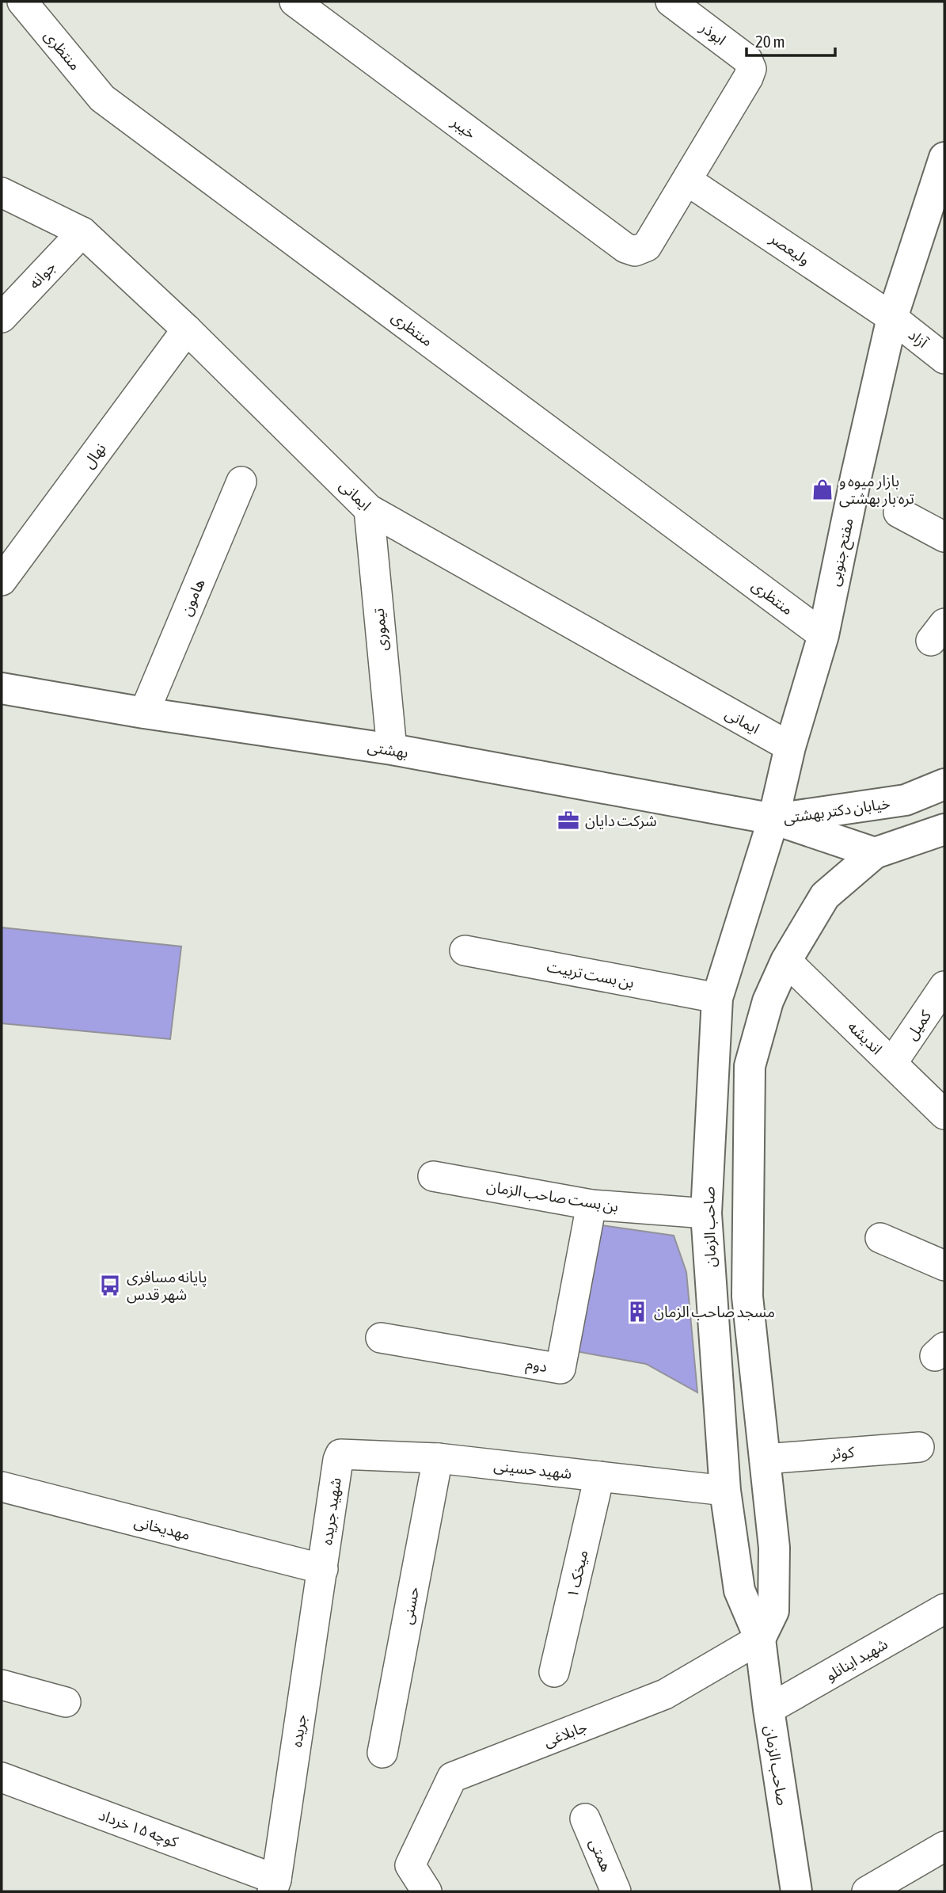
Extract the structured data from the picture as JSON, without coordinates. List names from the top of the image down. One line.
{"streets":{"street":["ابوذر","منتظری","خیبر","ولیعصر","جوانه","آزاد","نهال","ایمانی","مفتح جنوبی","هامون","تیموری","بهشتی","خیابان دکتر بهشتی","بن بست تربیت","کمیل","اندیشه","بن بست صاحب الزمان","صاحب الزمان","دوم","کوثر","شهید حسینی","شهید جریده","مهدیخانی","میخک ۱","حسنی","شهید اینانلو","جریده","جابلاغی","کوچه ۱۵ خرداد","همتی"]},"crossings":[["ابوذر","خیبر"],["ابوذر","ولیعصر"],["منتظری","مفتح جنوبی"],["خیبر","ولیعصر"],["ولیعصر","آزاد"],["ولیعصر","مفتح جنوبی"],["جوانه","ایمانی"],["آزاد","مفتح جنوبی"],["نهال","ایمانی"],["ایمانی","مفتح جنوبی"],["ایمانی","تیموری"],["مفتح جنوبی","بهشتی"],["مفتح جنوبی","خیابان دکتر بهشتی"],["مفتح جنوبی","صاحب الزمان"],["هامون","بهشتی"],["تیموری","بهشتی"],["بهشتی","خیابان دکتر بهشتی"],["بهشتی","صاحب الزمان"],["خیابان دکتر بهشتی","صاحب الزمان"],["بن بست تربیت","صاحب الزمان"],["کمیل","اندیشه"],["بن بست صاحب الزمان","صاحب الزمان"],["بن بست صاحب الزمان","دوم"],["صاحب الزمان","شهید حسینی"],["صاحب الزمان","شهید اینانلو"],["صاحب الزمان","جابلاغی"],["شهید حسینی","شهید جریده"],["شهید حسینی","میخک ۱"],["شهید حسینی","حسنی"],["شهید جریده","مهدیخانی"],["شهید جریده","جریده"],["مهدیخانی","جریده"],["جریده","کوچه ۱۵ خرداد"]],"places":{"shop":["بازار میوه و تره بار بهشتی"],"office":["شرکت دایان"],"bus stop":["پایانه مسافری شهر قدس"],"building":["مسجد صاحب الزمان"]},"scale_bar":"20 m"}
